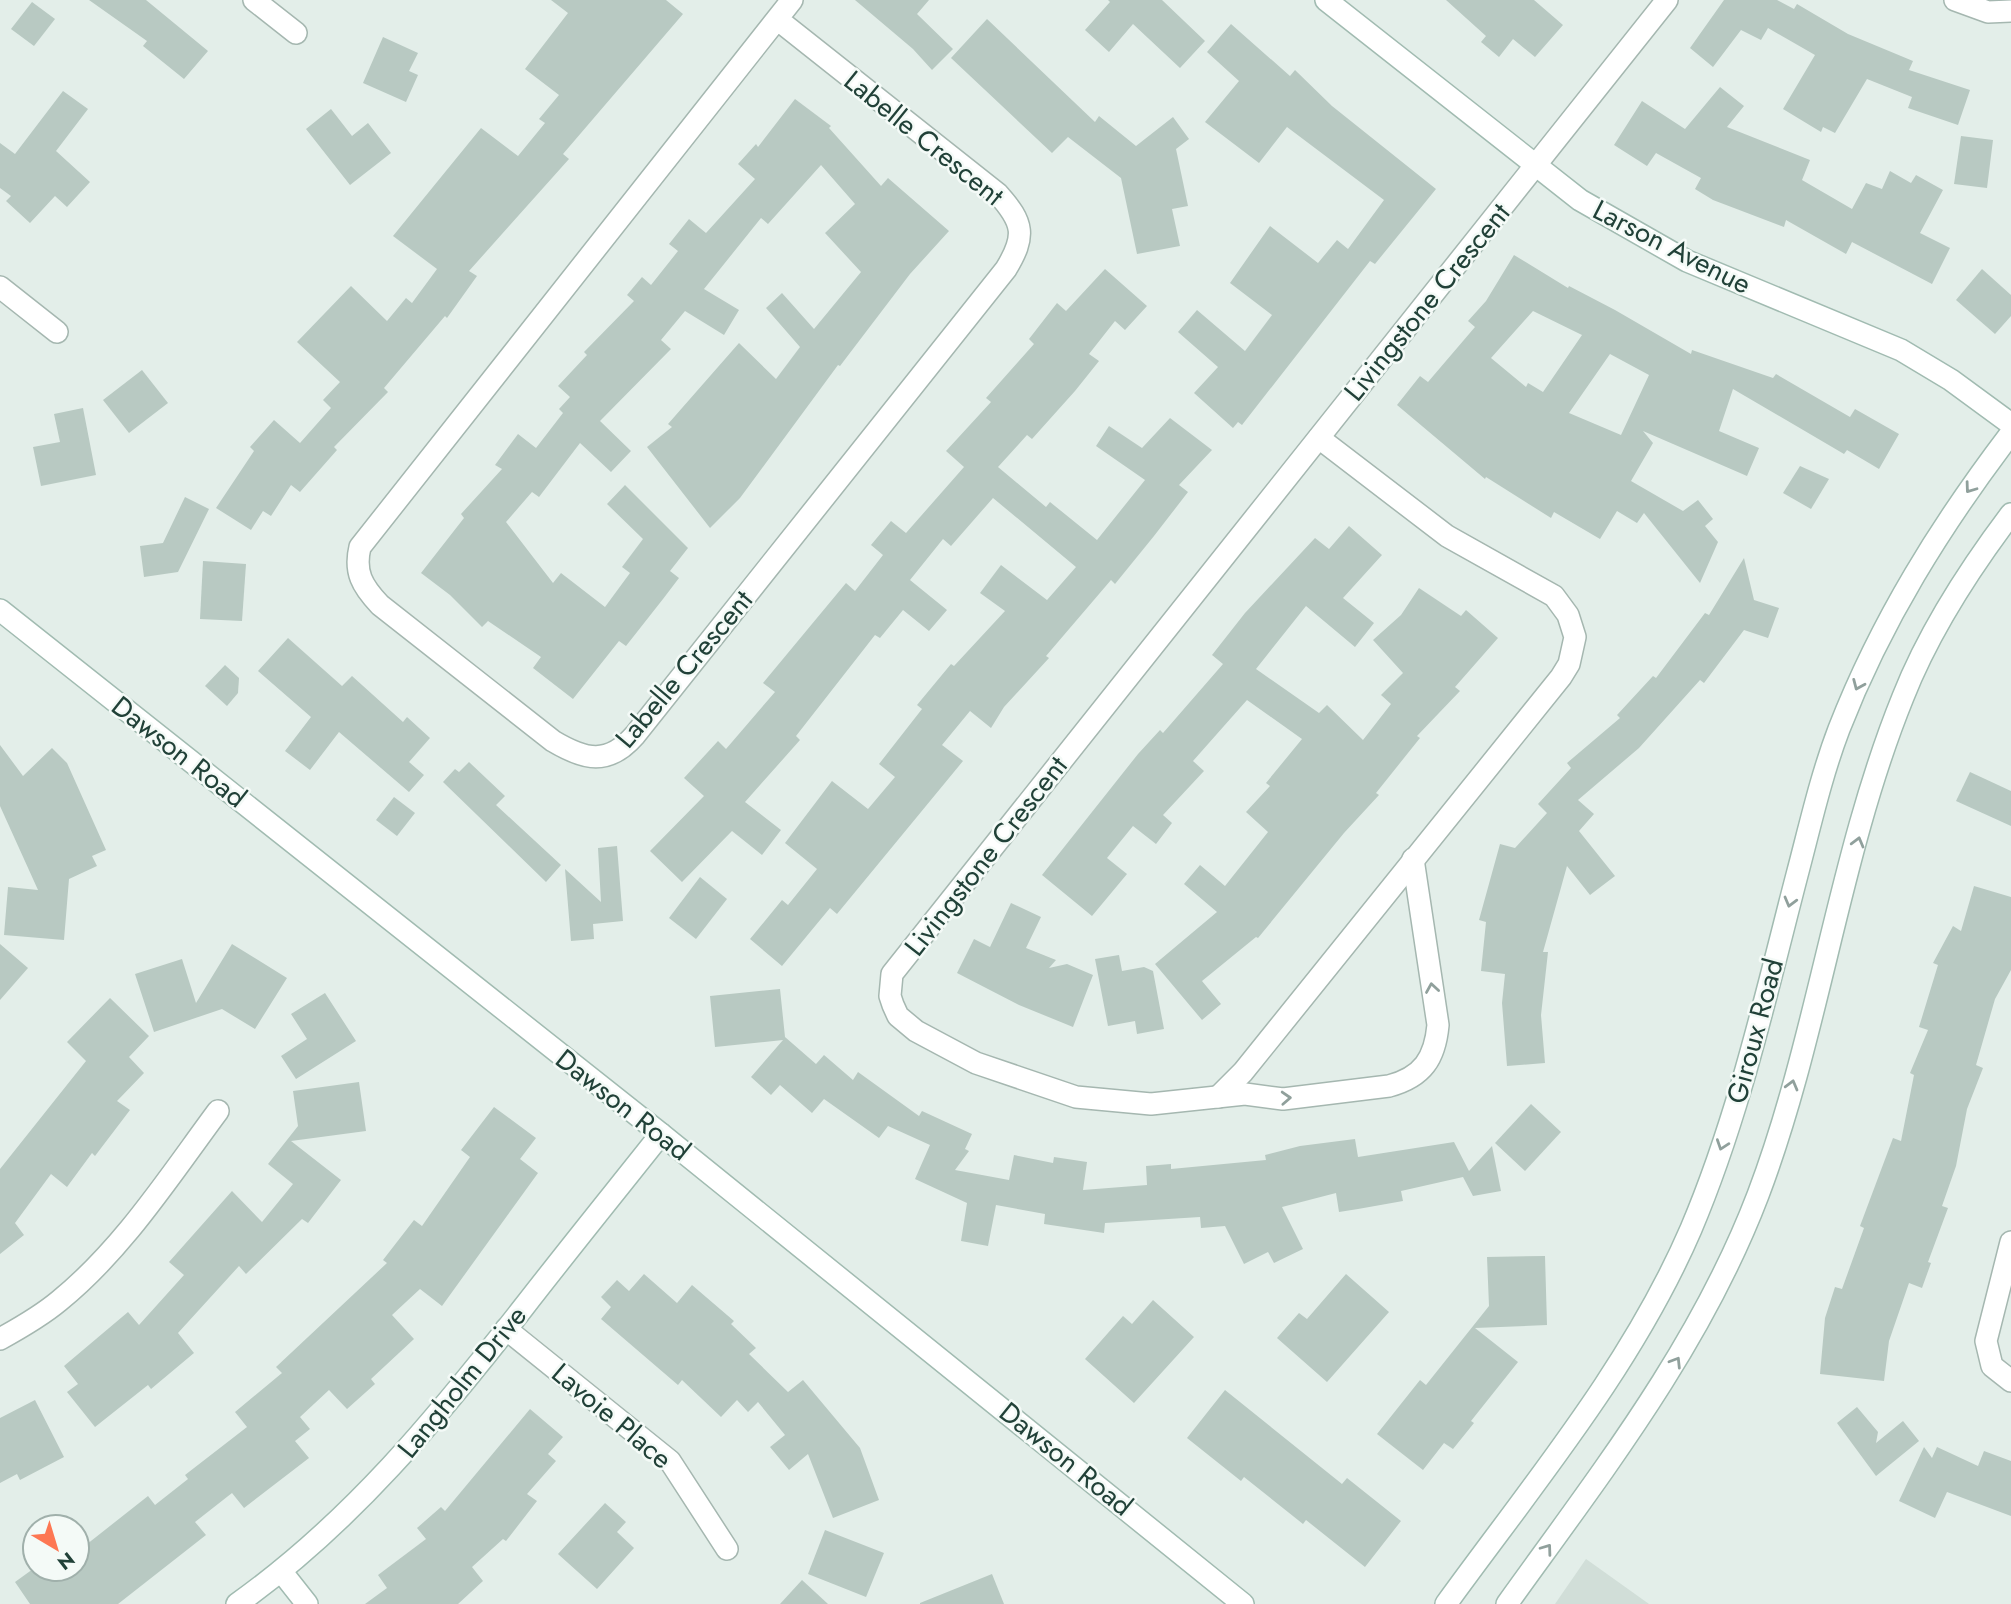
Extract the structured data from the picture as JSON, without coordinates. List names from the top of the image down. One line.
{"streets":{"street":["Labelle Crescent","Larson Avenue","Livingstone Crescent","Dawson Road","Giroux Road","Langholm Drive","Lavoie Place"]},"crossings":[["Larson Avenue","Livingstone Crescent"],["Dawson Road","Langholm Drive"],["Langholm Drive","Lavoie Place"]],"north":"bottom right"}
